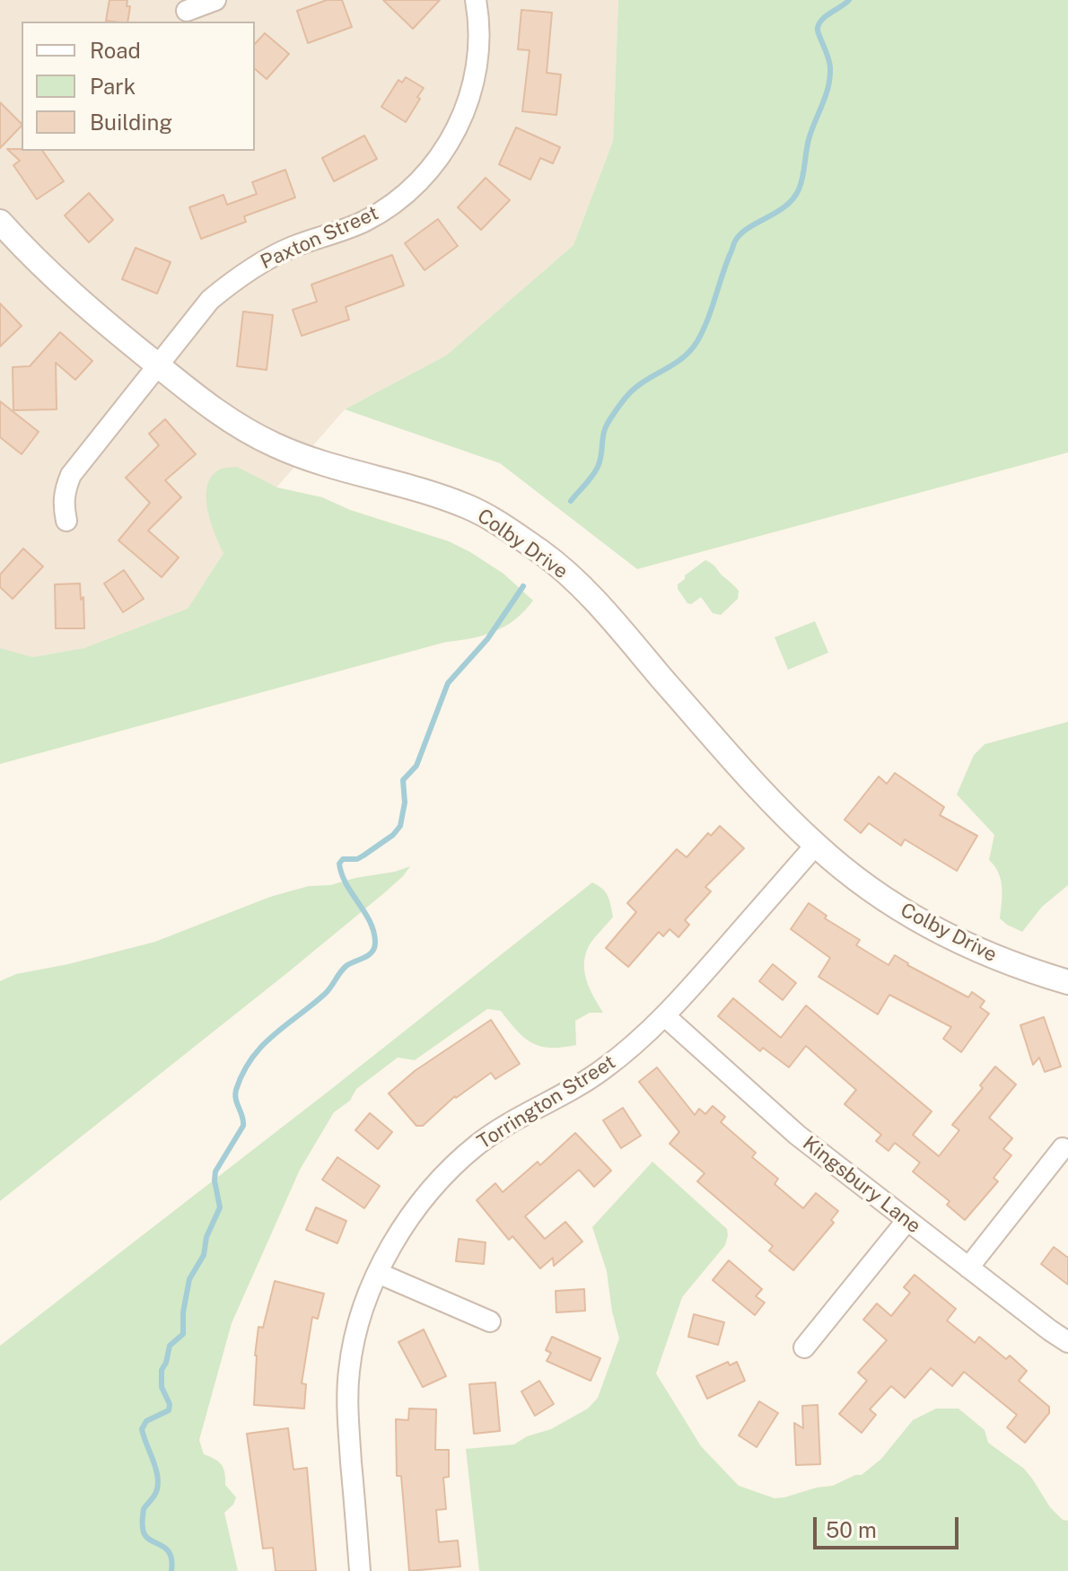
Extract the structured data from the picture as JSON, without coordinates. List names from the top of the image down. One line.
{"streets":{"street":["Paxton Street","Colby Drive","Torrington Street","Kingsbury Lane"]},"crossings":[["Paxton Street","Colby Drive"],["Colby Drive","Torrington Street"],["Torrington Street","Kingsbury Lane"]],"legend":["Road","Park","Building"],"scale_bar":"50 m"}
